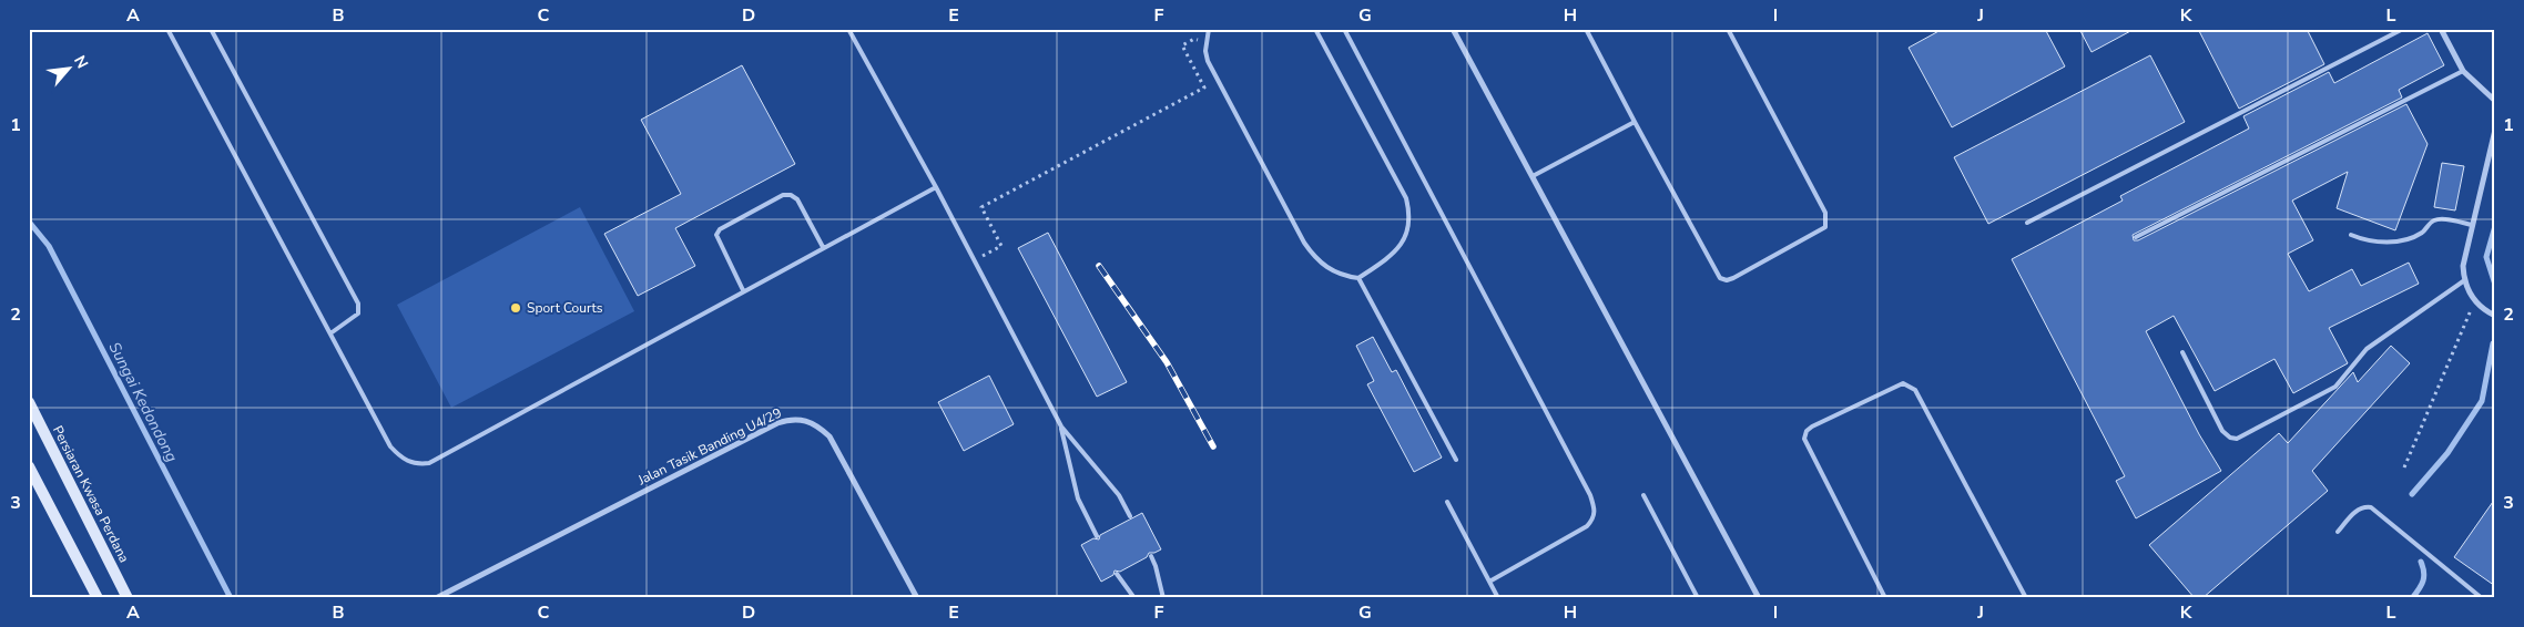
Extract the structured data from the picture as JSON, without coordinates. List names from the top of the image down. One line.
{"streets":{"main road":["Persiaran Kwasa Perdana"],"street":["Jalan Tasik Banding U4/29"]},"water":["Sungai Kedondong"],"places":["Sport Courts"],"north":"top right","grid":{"columns":["A","B","C","D","E","F","G","H","I","J","K","L"],"rows":["1","2","3"]}}
